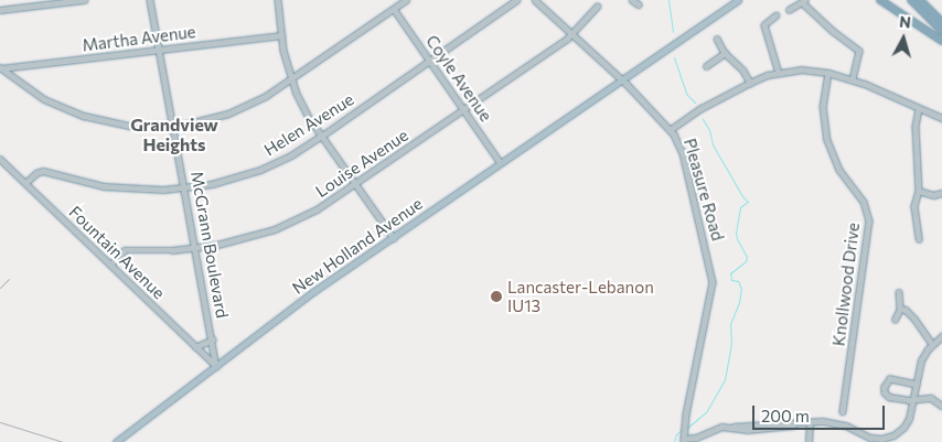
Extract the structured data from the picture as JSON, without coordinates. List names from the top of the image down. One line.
{"streets":{"main road":["New Holland Avenue"],"street":["Martha Avenue","Coyle Avenue","Helen Avenue","Louise Avenue","Pleasure Road","McGrann Boulevard","Fountain Avenue","Knollwood Drive"]},"crossings":[["Martha Avenue","McGrann Boulevard"],["Coyle Avenue","Helen Avenue"],["Coyle Avenue","Louise Avenue"],["Coyle Avenue","New Holland Avenue"],["Helen Avenue","McGrann Boulevard"],["Helen Avenue","Fountain Avenue"],["Louise Avenue","Pleasure Road"],["Louise Avenue","McGrann Boulevard"],["Louise Avenue","Fountain Avenue"],["Pleasure Road","New Holland Avenue"],["McGrann Boulevard","New Holland Avenue"],["McGrann Boulevard","Fountain Avenue"],["New Holland Avenue","Fountain Avenue"]],"districts":["Grandview Heights"],"places":["Lancaster-Lebanon IU13"],"scale_bar":"200 m","north":"top"}
